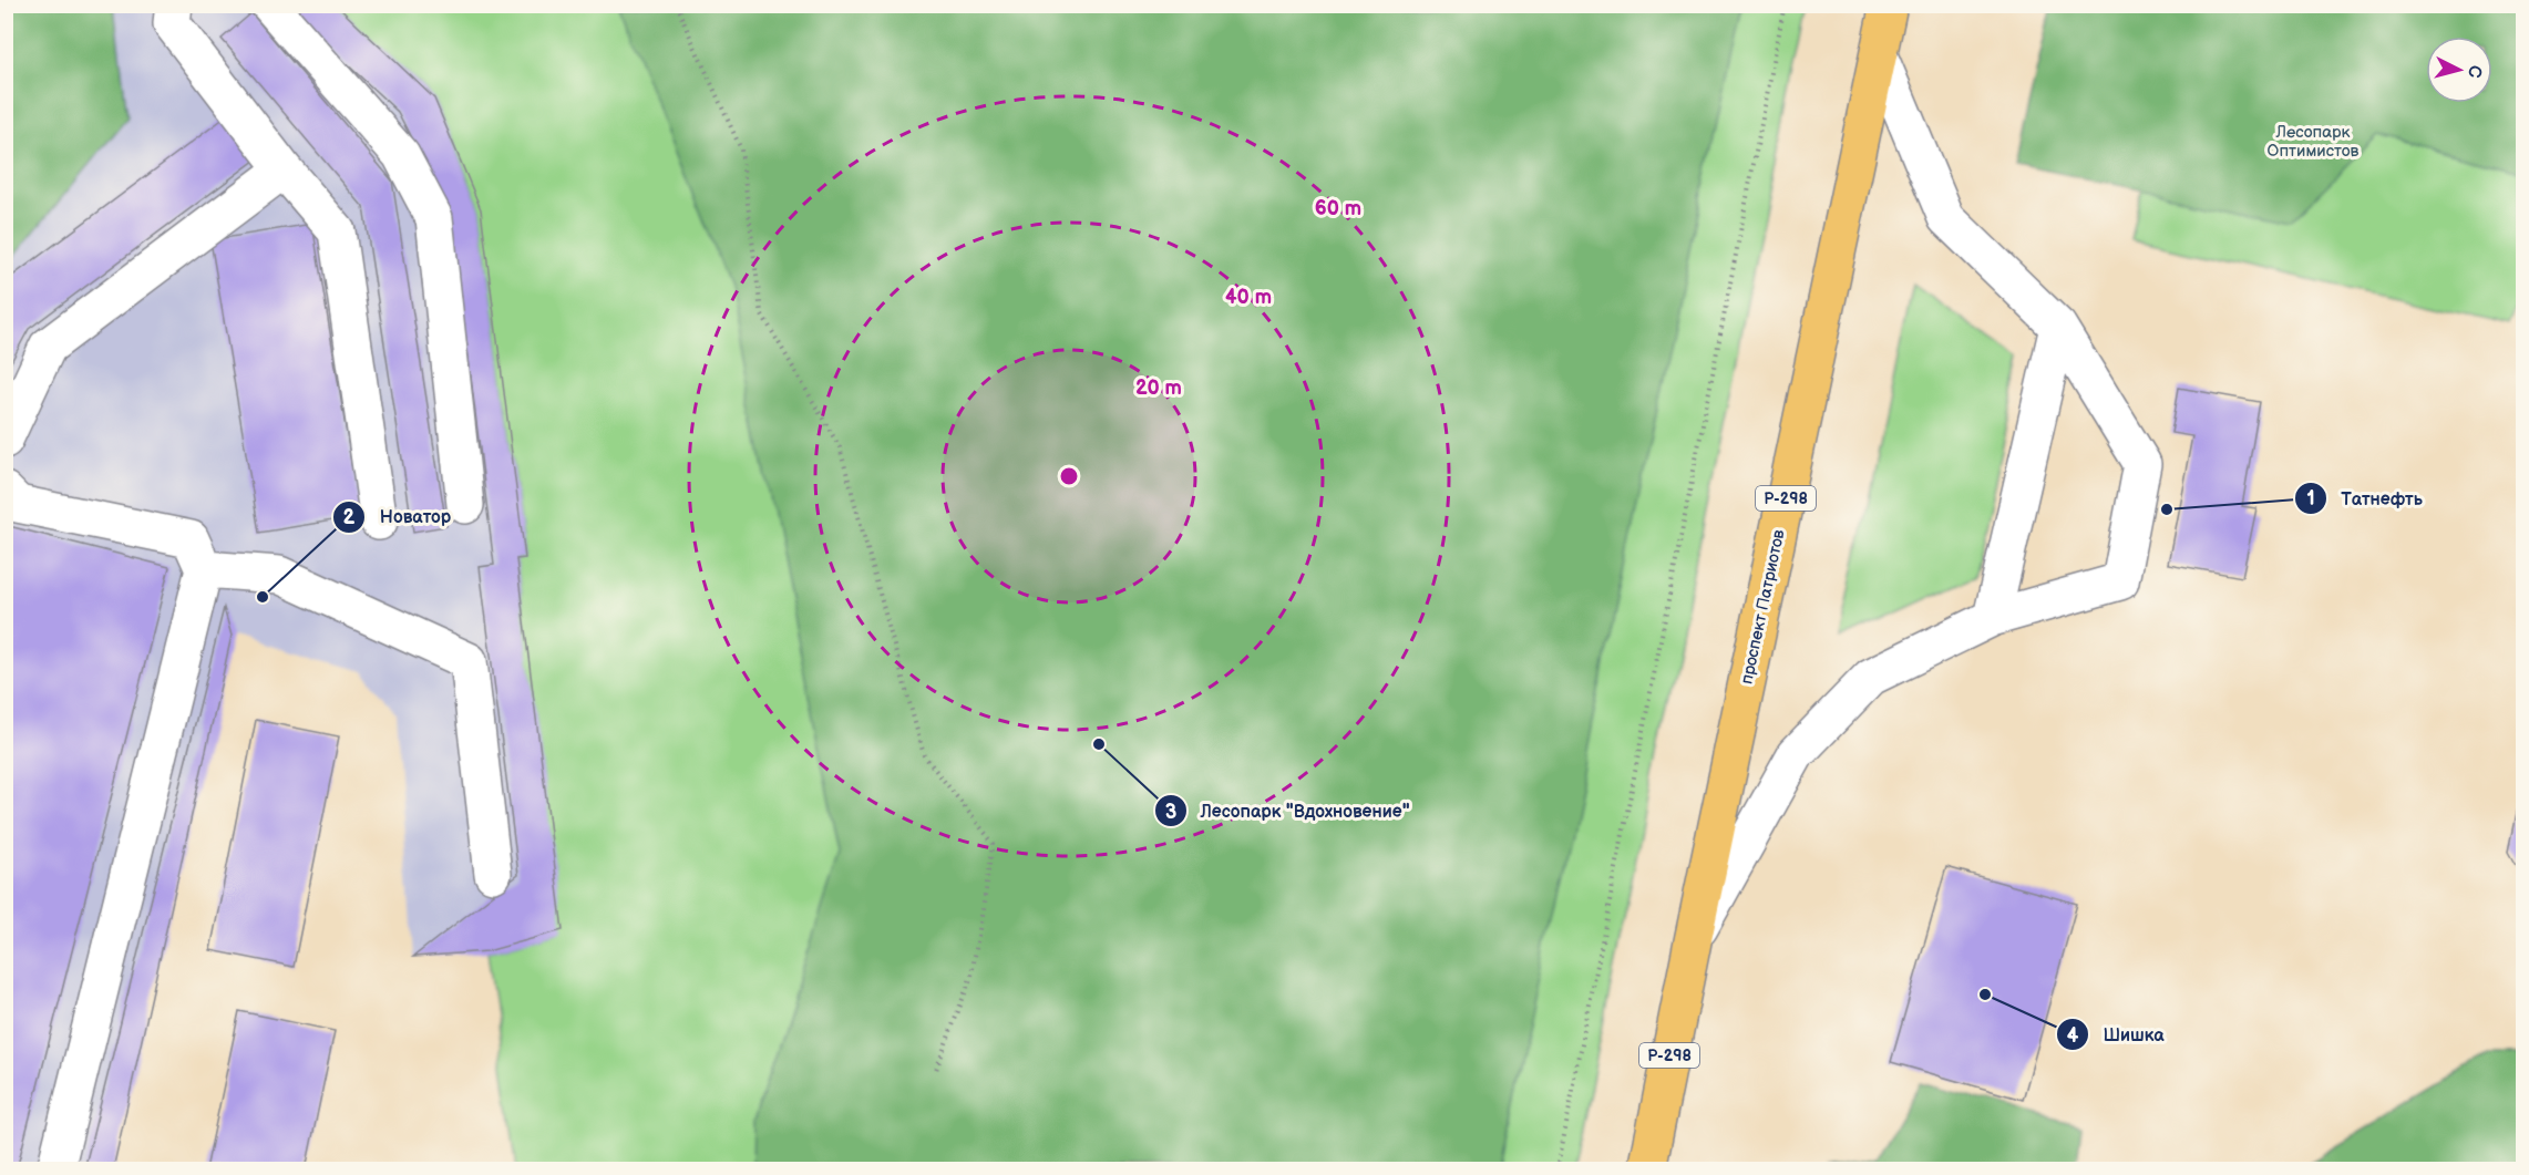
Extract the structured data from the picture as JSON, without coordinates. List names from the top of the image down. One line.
{"streets":{"highway":["Р-298","проспект Патриотов"]},"parks":["Лесопарк Оптимистов"],"places":["Татнефть","Новатор","Лесопарк \"Вдохновение\"","Шишка"],"north":"right","rings":["60 m","40 m","20 m"]}
